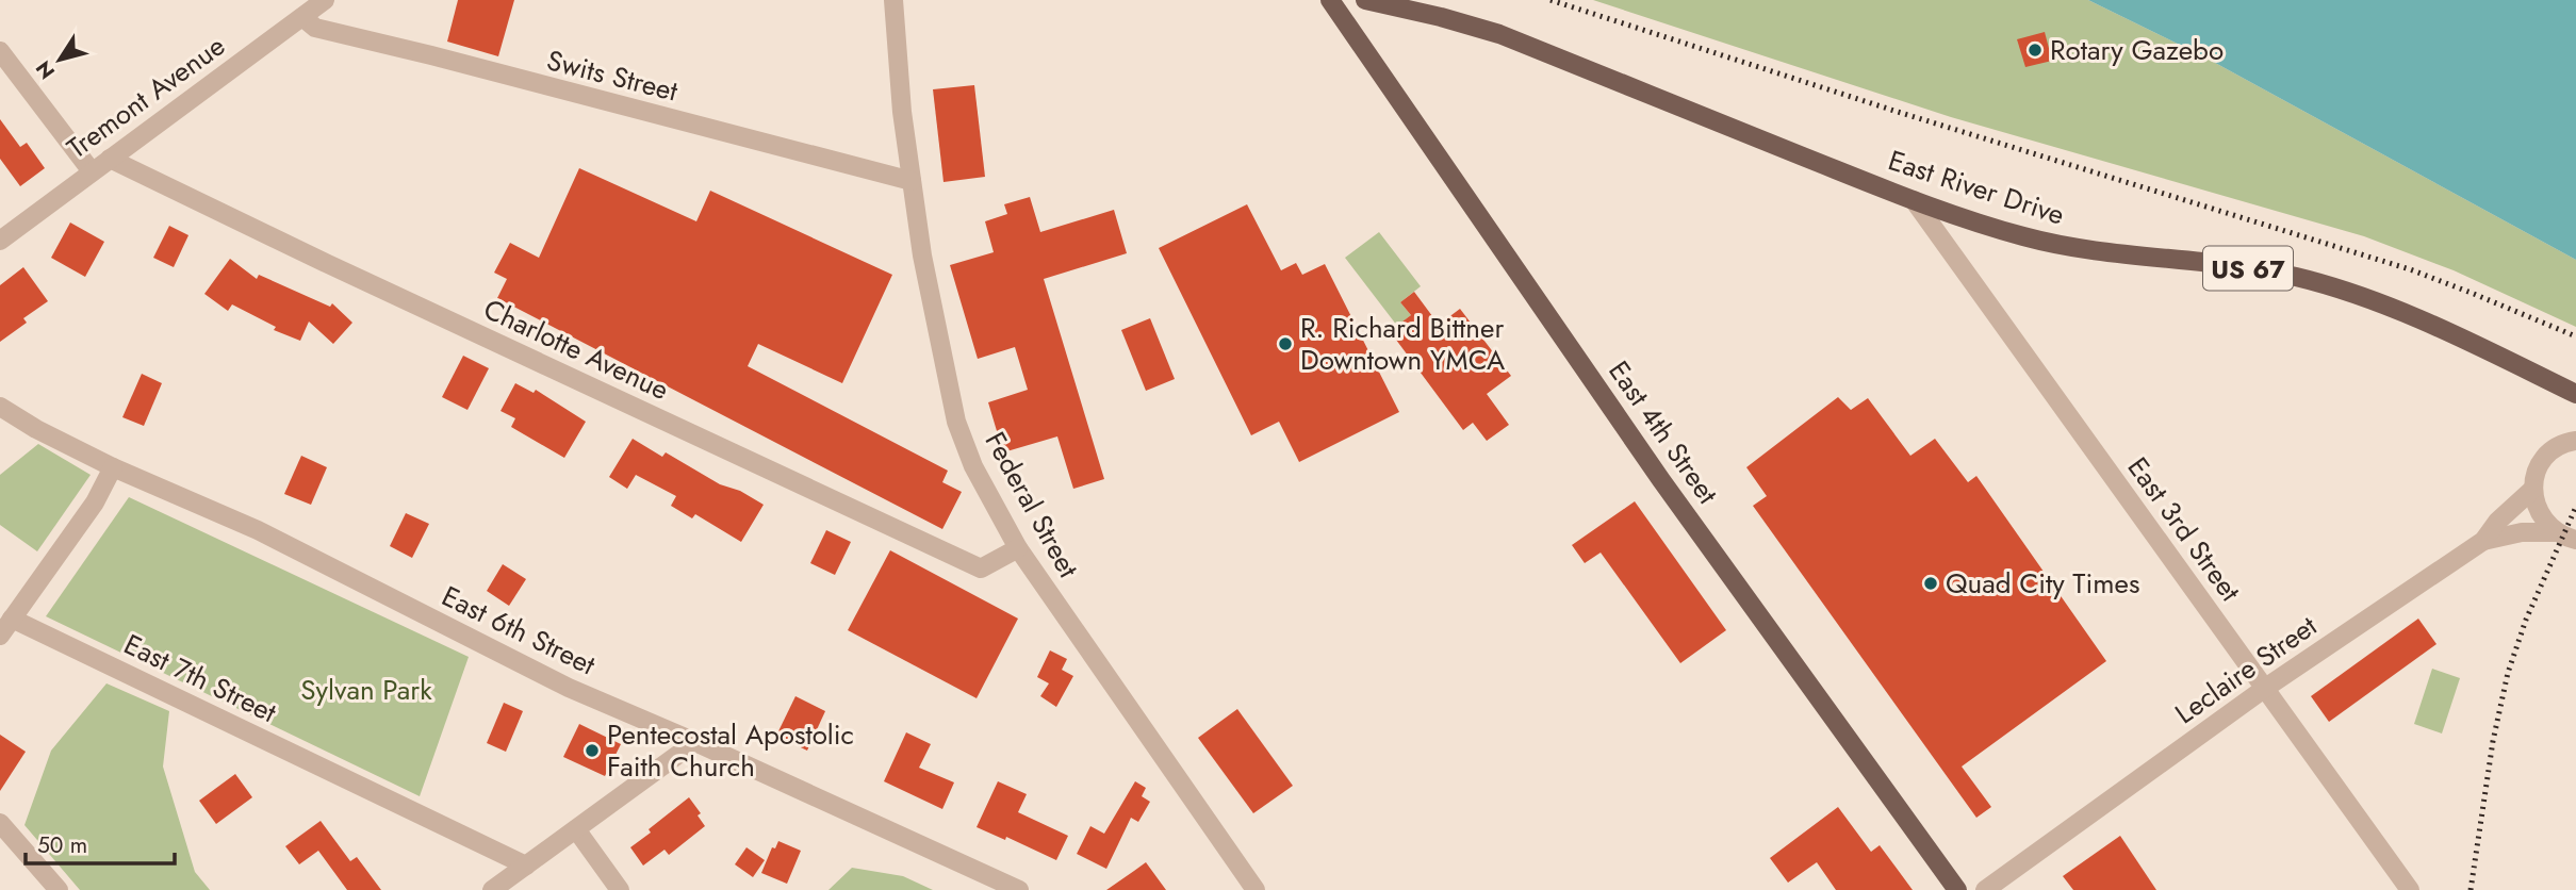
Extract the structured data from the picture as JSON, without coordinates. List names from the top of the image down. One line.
{"streets":{"main road":["East River Drive","US 67","East 4th Street"],"street":["Swits Street","Tremont Avenue","Charlotte Avenue","Federal Street","East 3rd Street","East 6th Street","Leclaire Street","East 7th Street"]},"crossings":[["Swits Street","Tremont Avenue"],["Swits Street","Federal Street"],["Tremont Avenue","Charlotte Avenue"],["East River Drive","East 3rd Street"],["Charlotte Avenue","Federal Street"],["East 3rd Street","Leclaire Street"]],"parks":["Sylvan Park"],"places":["Rotary Gazebo","R. Richard Bittner Downtown YMCA","Quad City Times","Pentecostal Apostolic Faith Church"],"scale_bar":"50 m","north":"bottom left"}
